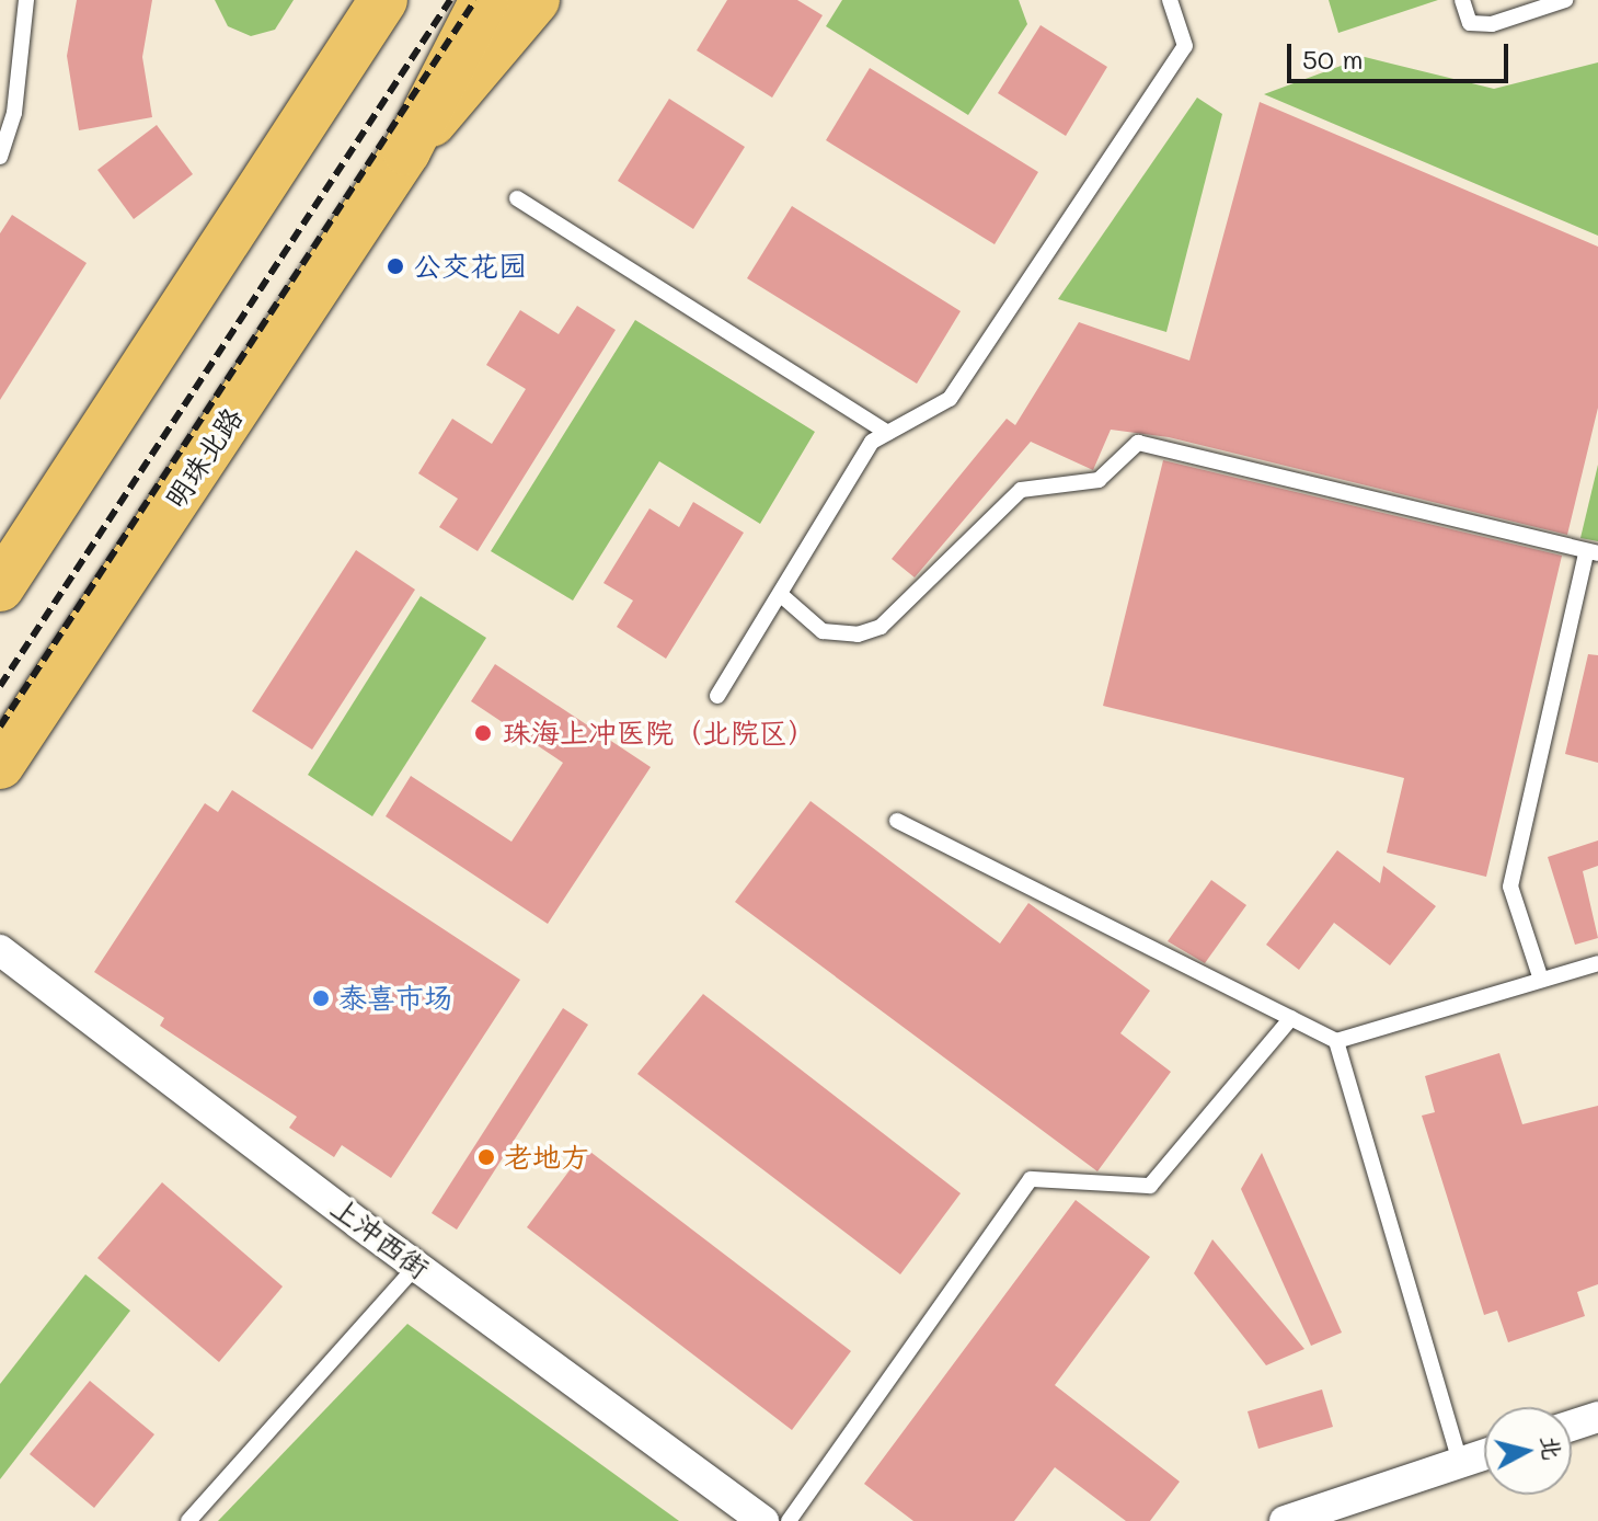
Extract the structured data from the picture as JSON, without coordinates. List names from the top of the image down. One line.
{"streets":{"main road":["明珠北路"],"street":["上沖西街"]},"places":["公交花园","珠海上冲医院（北院区）","泰喜市场","老地方"],"scale_bar":"50 m","north":"right"}
